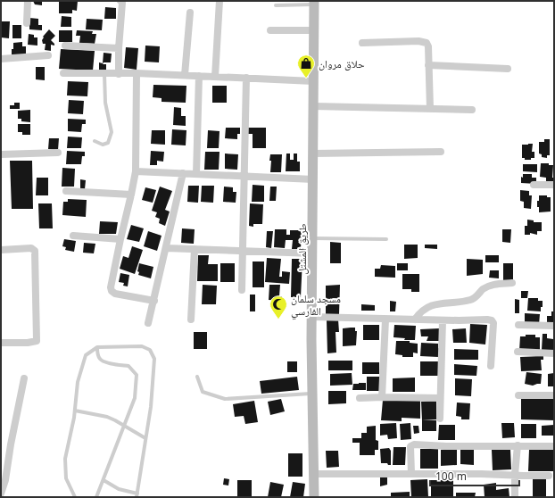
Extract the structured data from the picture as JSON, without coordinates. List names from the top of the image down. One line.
{"streets":{"main road":["طريق المشتل"]},"places":{"shop":["حلاق مروان"],"mosque":["مسجد سلمان الفارسي"]},"scale_bar":"100 m"}
